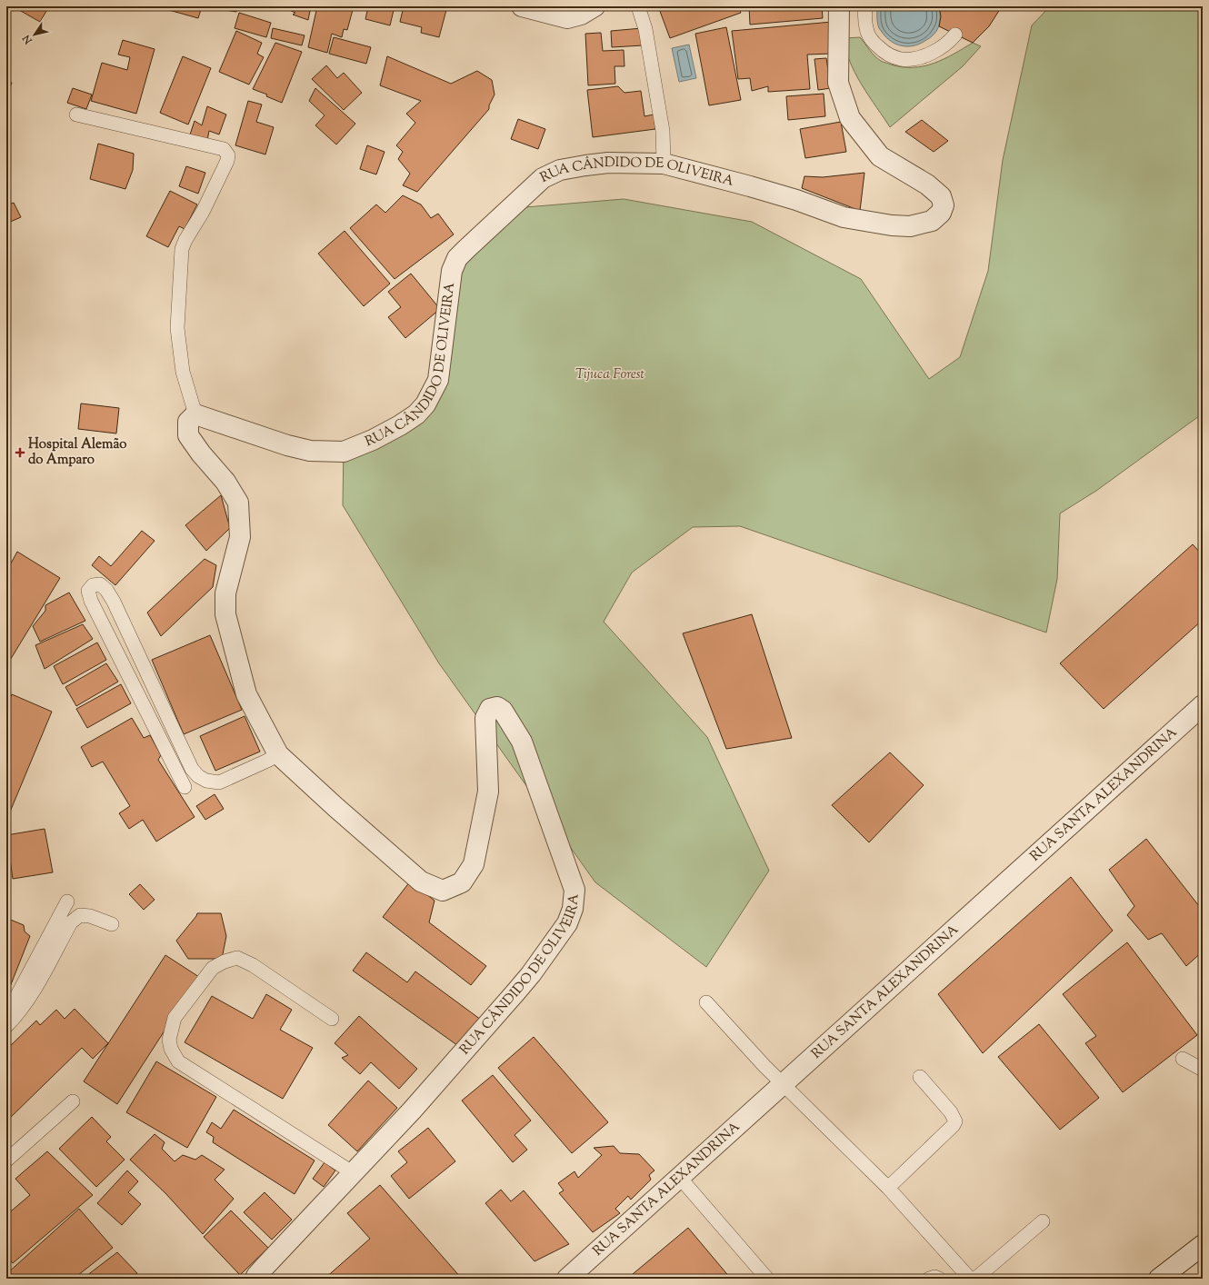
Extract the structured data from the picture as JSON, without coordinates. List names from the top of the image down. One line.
{"streets":{"street":["RUA CÂNDIDO DE OLIVEIRA","RUA SANTA ALEXANDRINA"]},"parks":["Tijuca Forest"],"places":{"health":["Hospital Alemão do Amparo"]},"north":"bottom left"}
